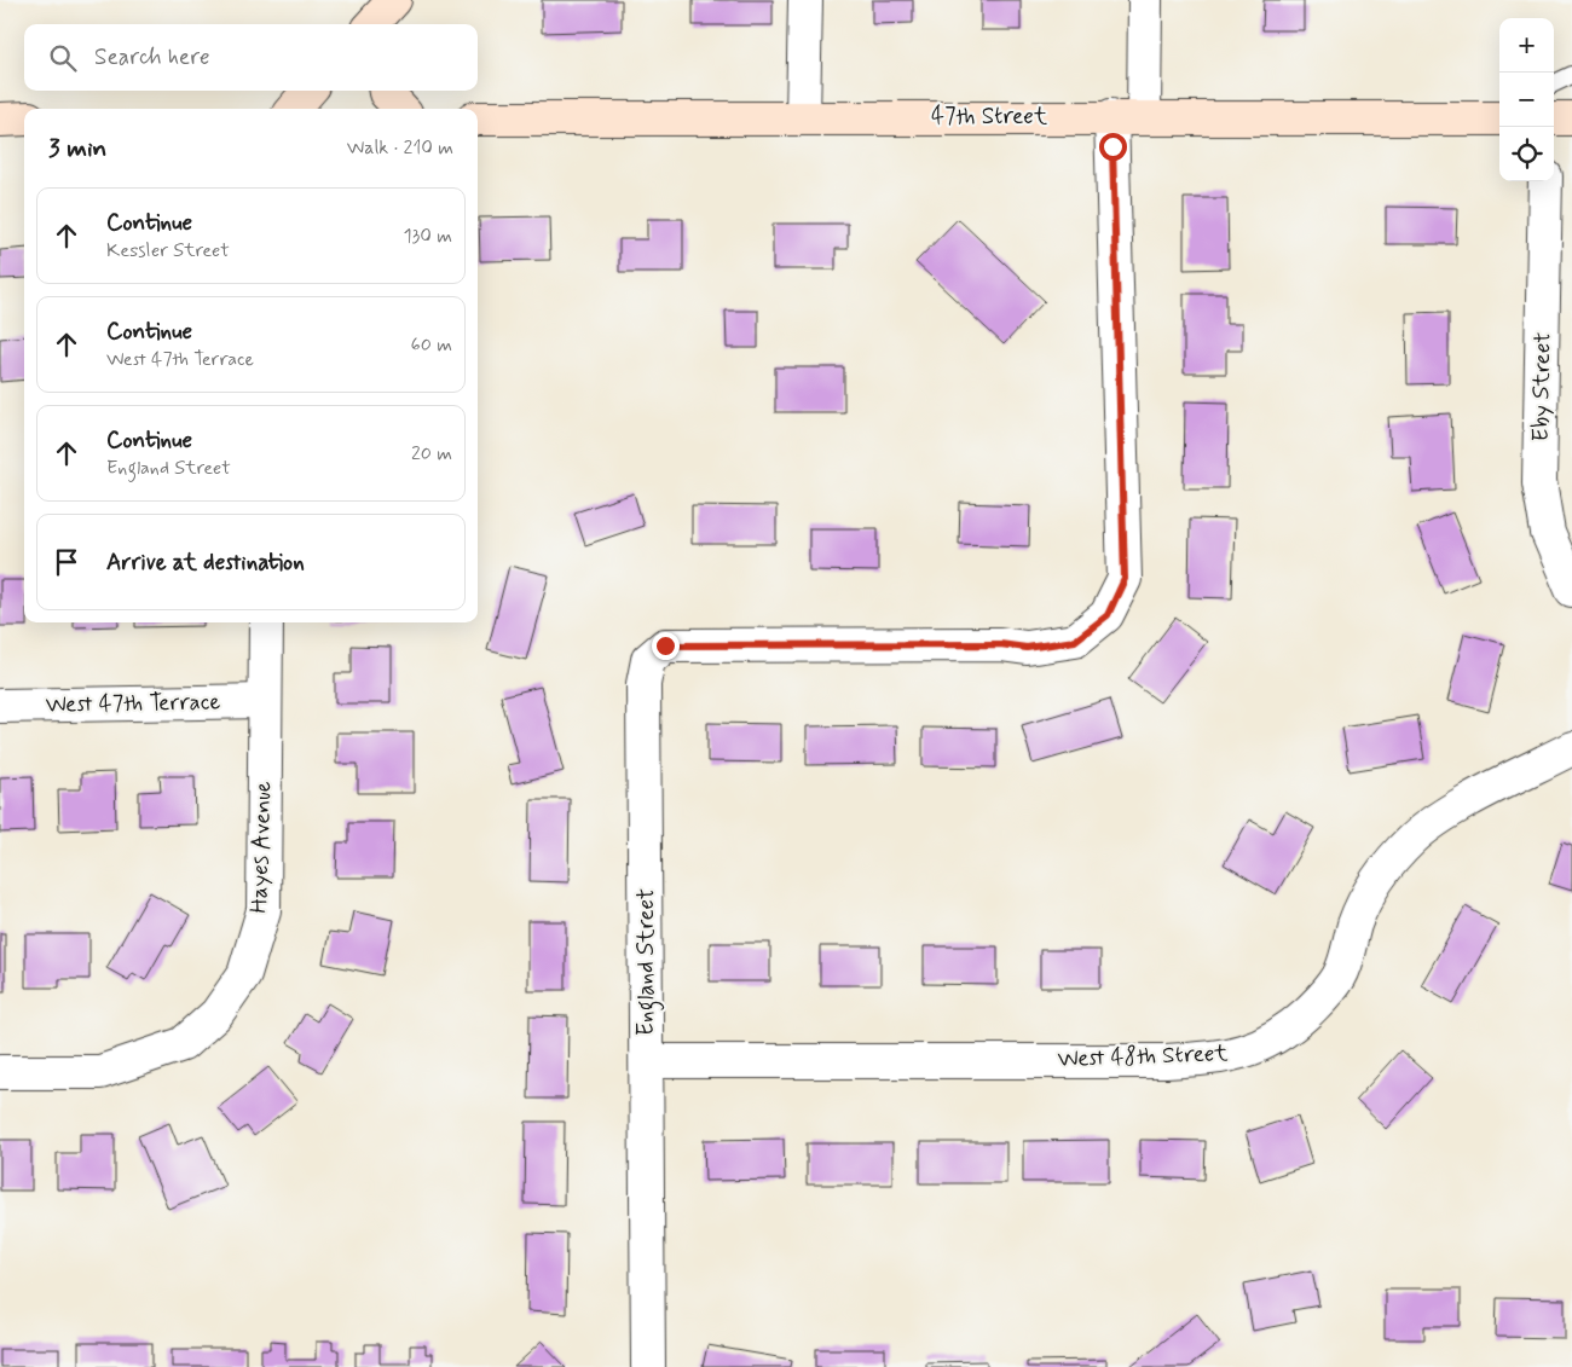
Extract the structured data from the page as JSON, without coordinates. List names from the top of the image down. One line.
{"streets":{"main road":["47th Street"],"street":["Eby Street","West 47th Terrace","Hayes Avenue","England Street","West 48th Street"]},"crossings":[["47th Street","England Street"],["West 47th Terrace","Hayes Avenue"],["England Street","West 48th Street"]],"page":{"map_buttons":["+","−"],"search":"Search here","heading":["3 min","Walk · 210 m"],"list":[["Continue","Kessler Street","130 m"],["Continue","West 47th Terrace","60 m"],["Continue","England Street","20 m"],"Arrive at destination"]}}
